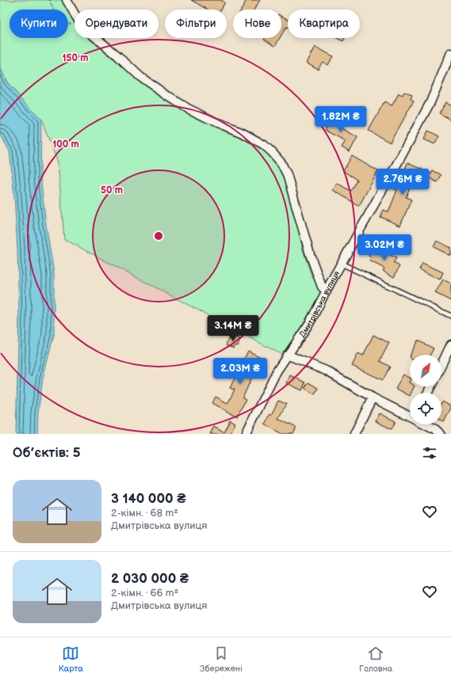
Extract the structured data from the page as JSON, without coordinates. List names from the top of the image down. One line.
{"streets":{"street":["Дмитрівська вулиця"]},"north":"top right","page":{"chip":["Купити","Орендувати","Фільтри","Нове","Квартира"],"price":["1.82M ₴","2.76M ₴","3.02M ₴","3.14M ₴","2.03M ₴"],"heading":"Об’єктів: 5","list":[{"name":"3 140 000 ₴","note":"2-кімн. · 68 m² · Дмитрівська вулиця"},{"name":"2 030 000 ₴","note":"2-кімн. · 66 m² · Дмитрівська вулиця"}],"tabs":["Карта","Збережені","Головна"]},"rings":["150 m","100 m","50 m"]}
